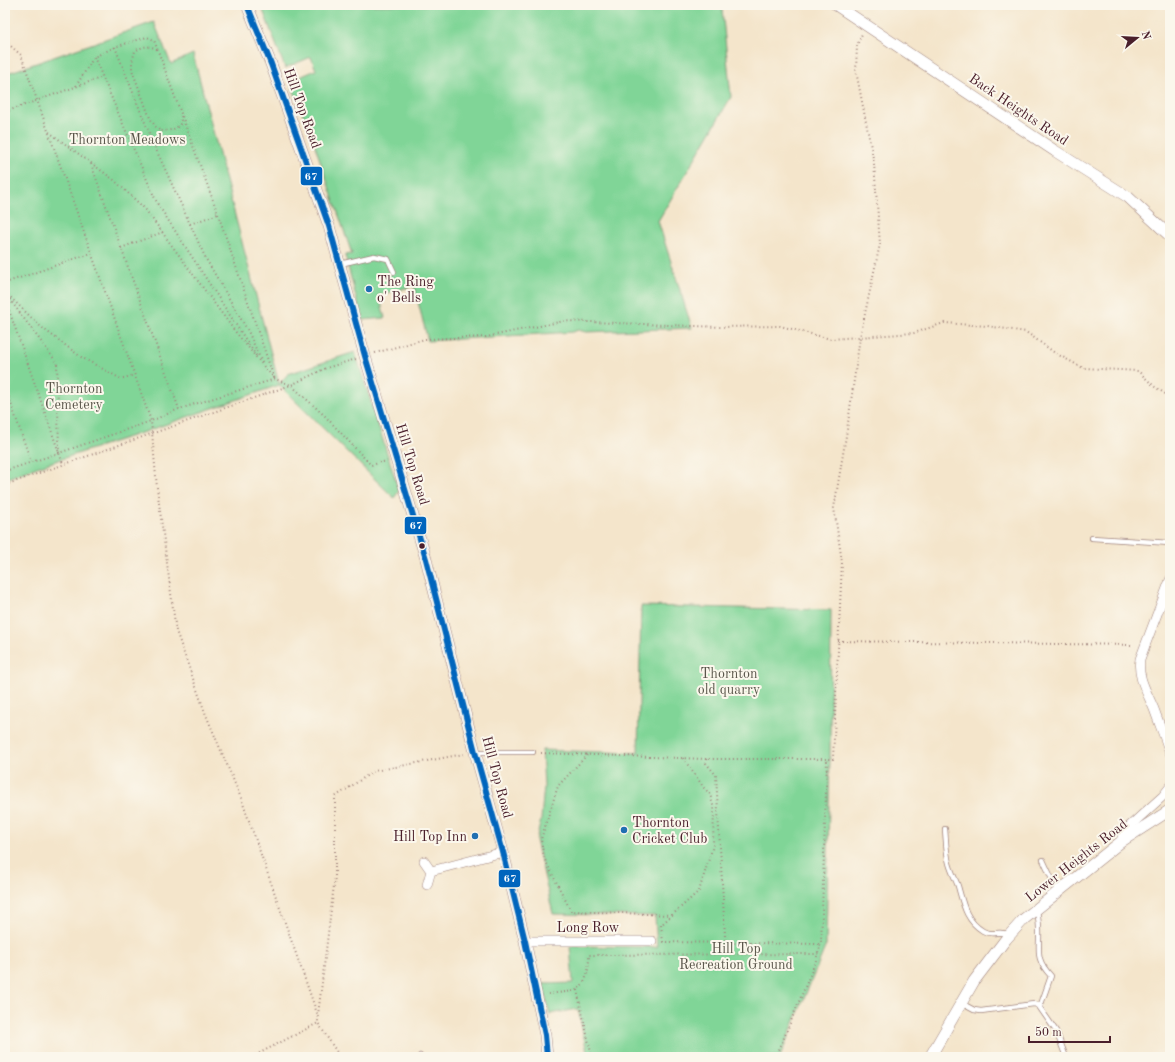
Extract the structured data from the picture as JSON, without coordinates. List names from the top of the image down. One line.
{"streets":{"street":["Hill Top Road","Back Heights Road","Lower Heights Road","Long Row"]},"crossings":[["Hill Top Road","Long Row"]],"parks":["Thornton Meadows","Thornton Cemetery","Thornton old quarry","Hill Top Recreation Ground"],"places":["The Ring o' Bells","Thornton Cricket Club","Hill Top Inn"],"lines":["transit line 67"],"scale_bar":"50 m","north":"right"}
